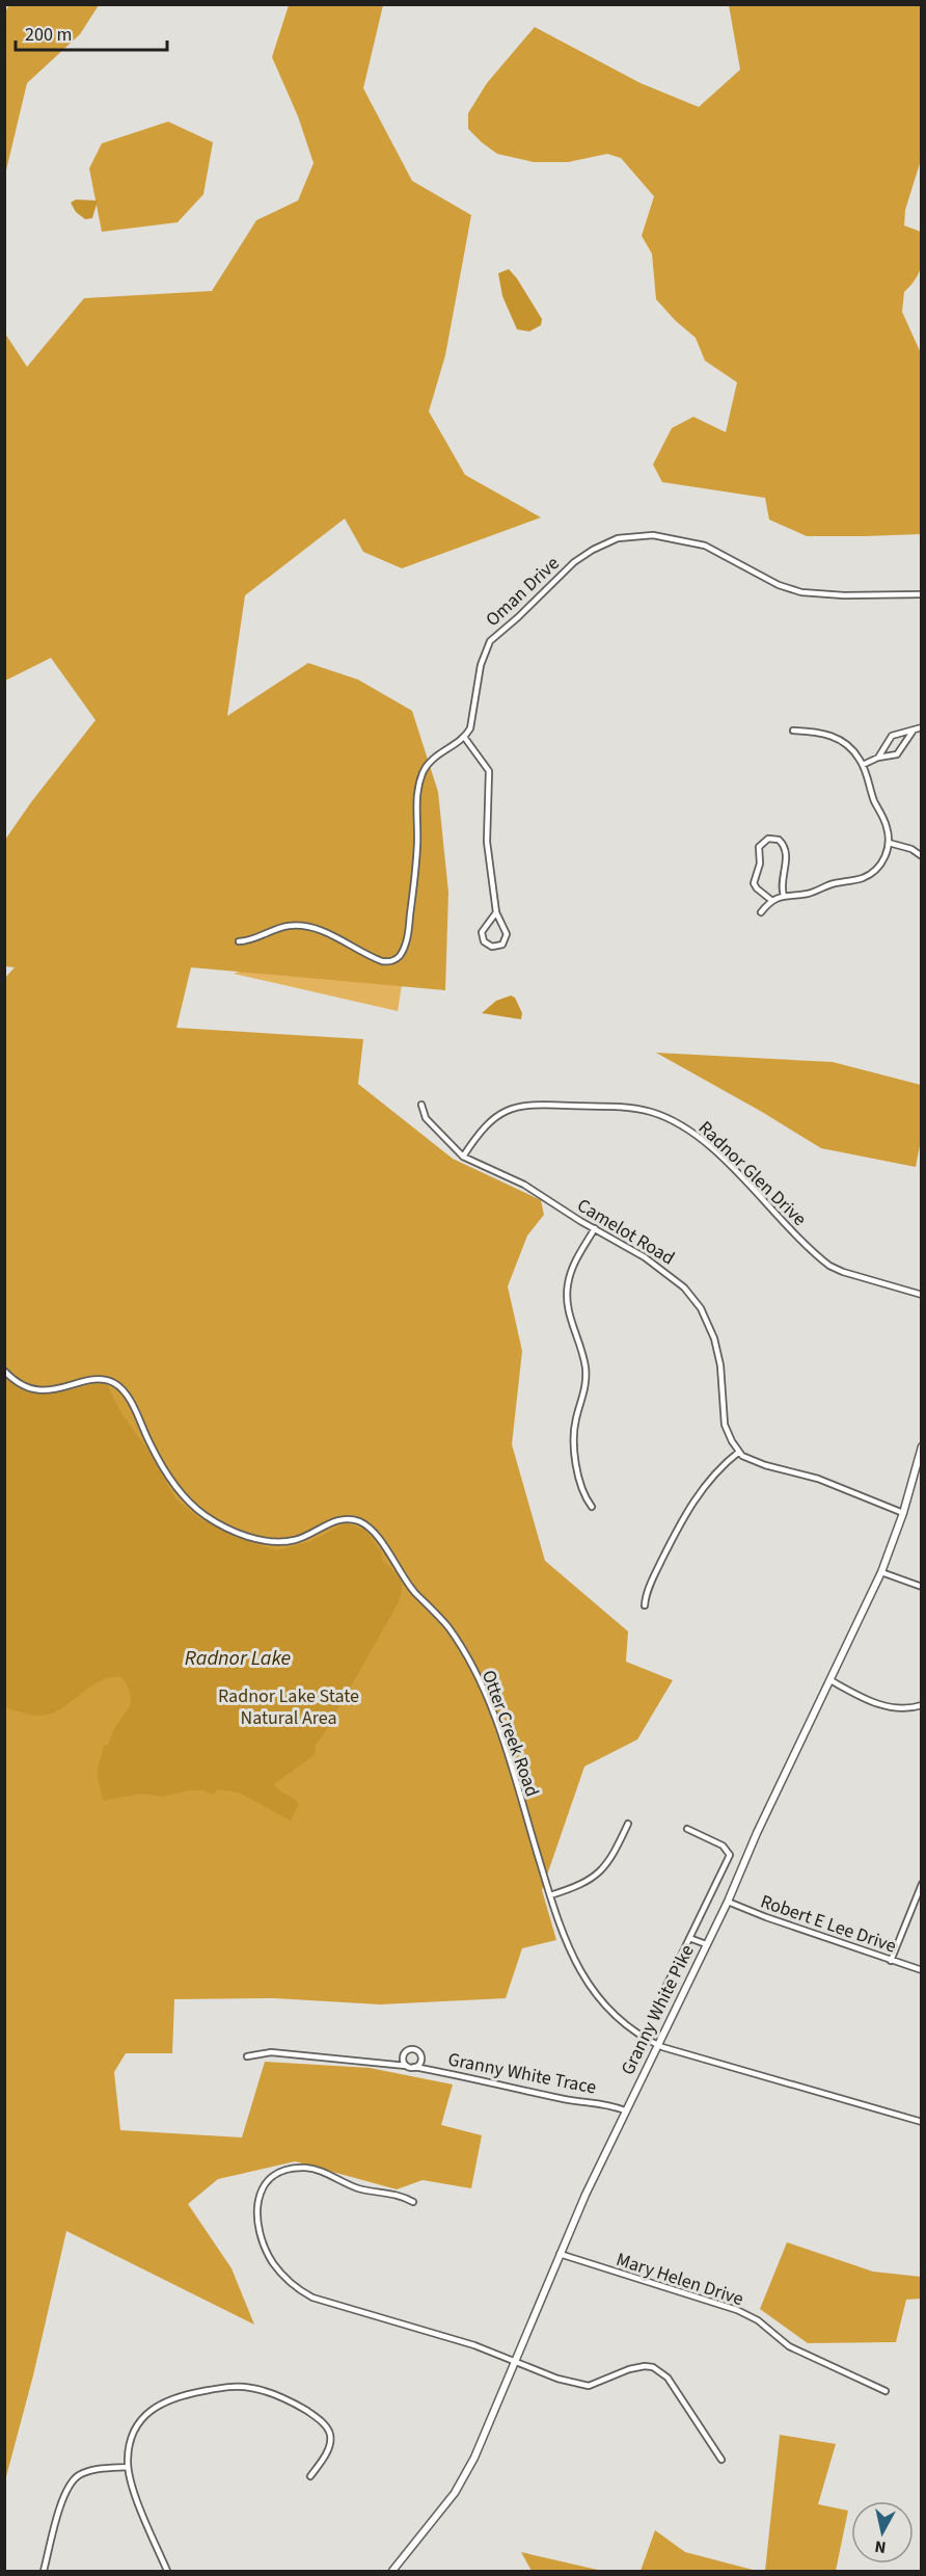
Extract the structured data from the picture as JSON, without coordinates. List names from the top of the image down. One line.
{"streets":{"main road":["Granny White Pike"],"street":["Oman Drive","Radnor Glen Drive","Camelot Road","Otter Creek Road","Robert E Lee Drive","Granny White Trace","Mary Helen Drive"]},"crossings":[["Radnor Glen Drive","Camelot Road"],["Otter Creek Road","Granny White Pike"],["Robert E Lee Drive","Granny White Pike"],["Granny White Pike","Granny White Trace"],["Granny White Pike","Mary Helen Drive"]],"water":["Radnor Lake"],"parks":["Radnor Lake State Natural Area"],"scale_bar":"200 m","north":"bottom"}
